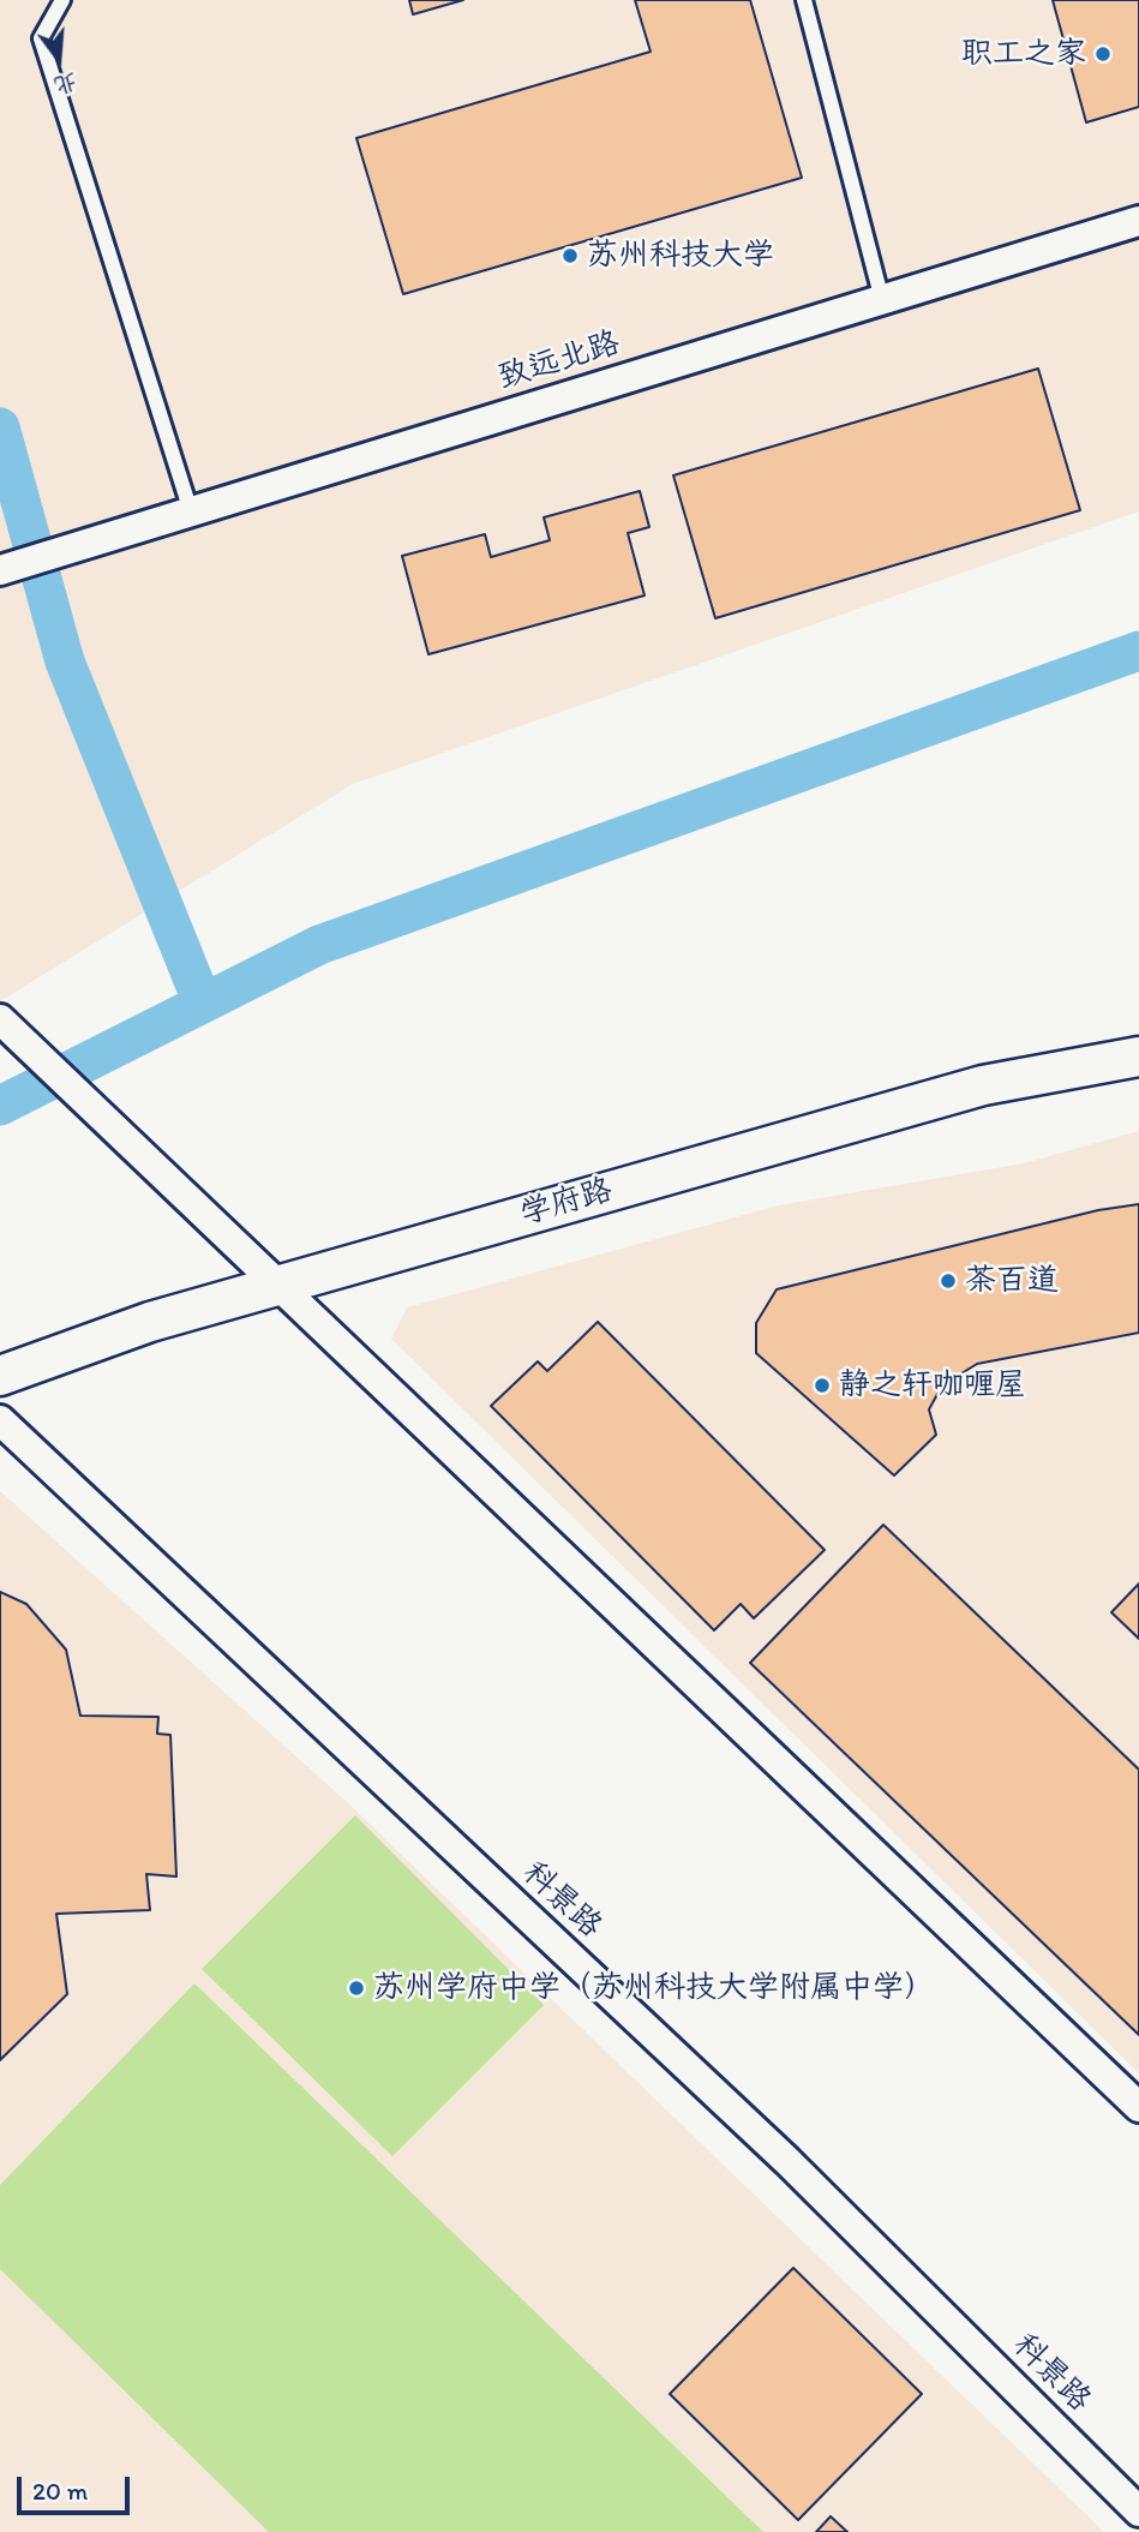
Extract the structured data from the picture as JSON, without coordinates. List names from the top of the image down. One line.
{"streets":{"street":["致远北路","学府路","科景路"]},"places":["职工之家","苏州科技大学","茶百道","静之轩咖喱屋","苏州学府中学（苏州科技大学附属中学）"],"scale_bar":"20 m","north":"bottom"}
